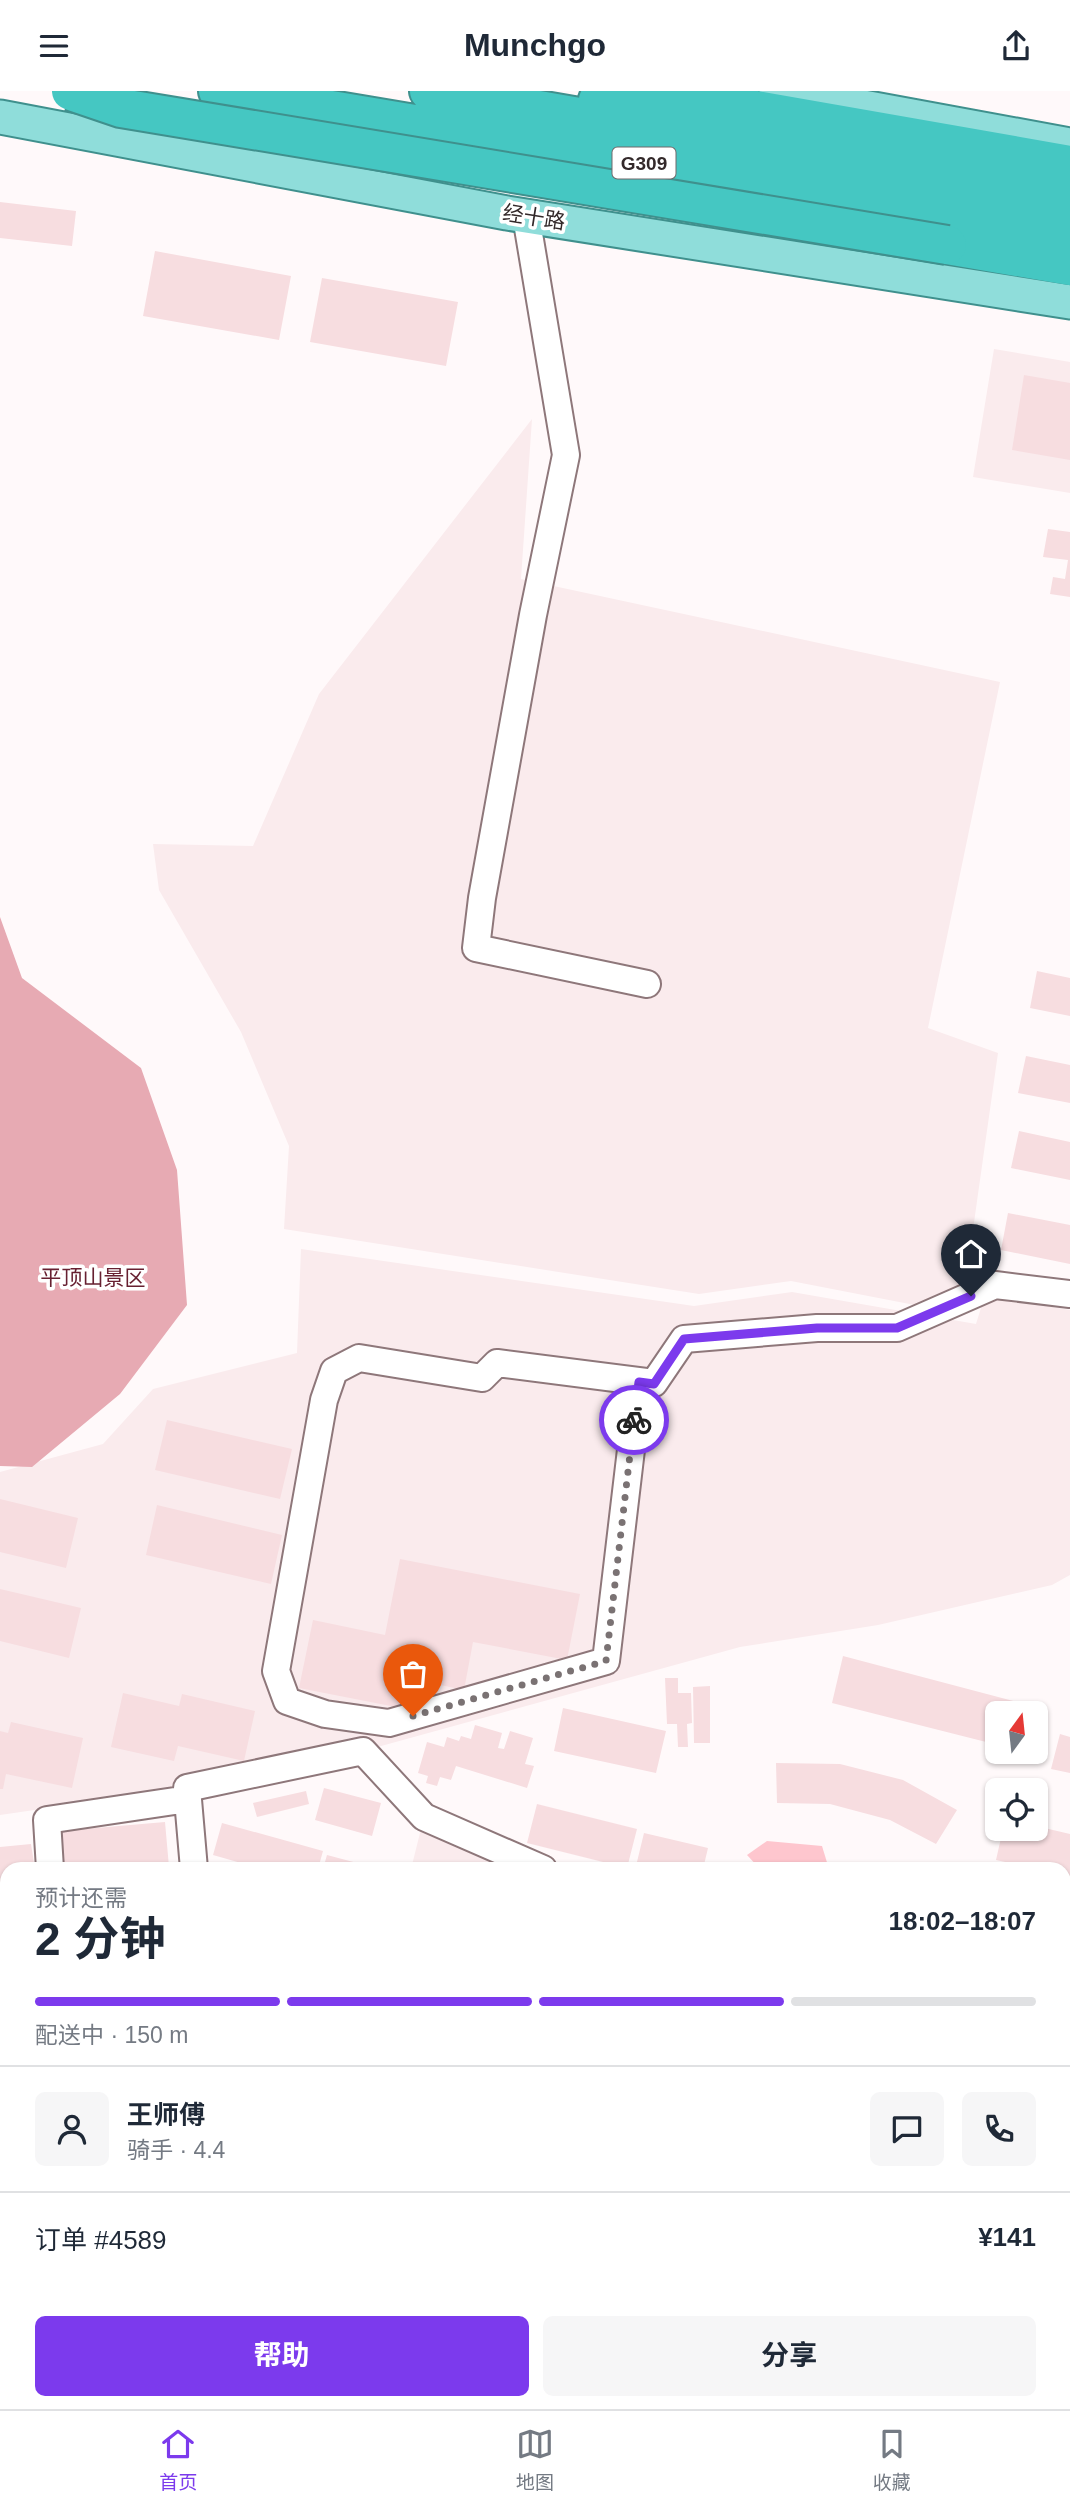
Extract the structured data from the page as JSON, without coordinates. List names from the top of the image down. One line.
{"streets":{"highway":["G309"],"main road":["经十路"]},"parks":["平顶山景区"],"north":"top","page":{"header":"Munchgo","heading":["2 分钟","预计还需","18:02–18:07"],"panel":["王师傅","骑手 · 4.4","订单 #4589","¥141"],"bar":"配送中 · 150 m","buttons":["帮助","分享"],"tabs":["首页","地图","收藏"]}}
